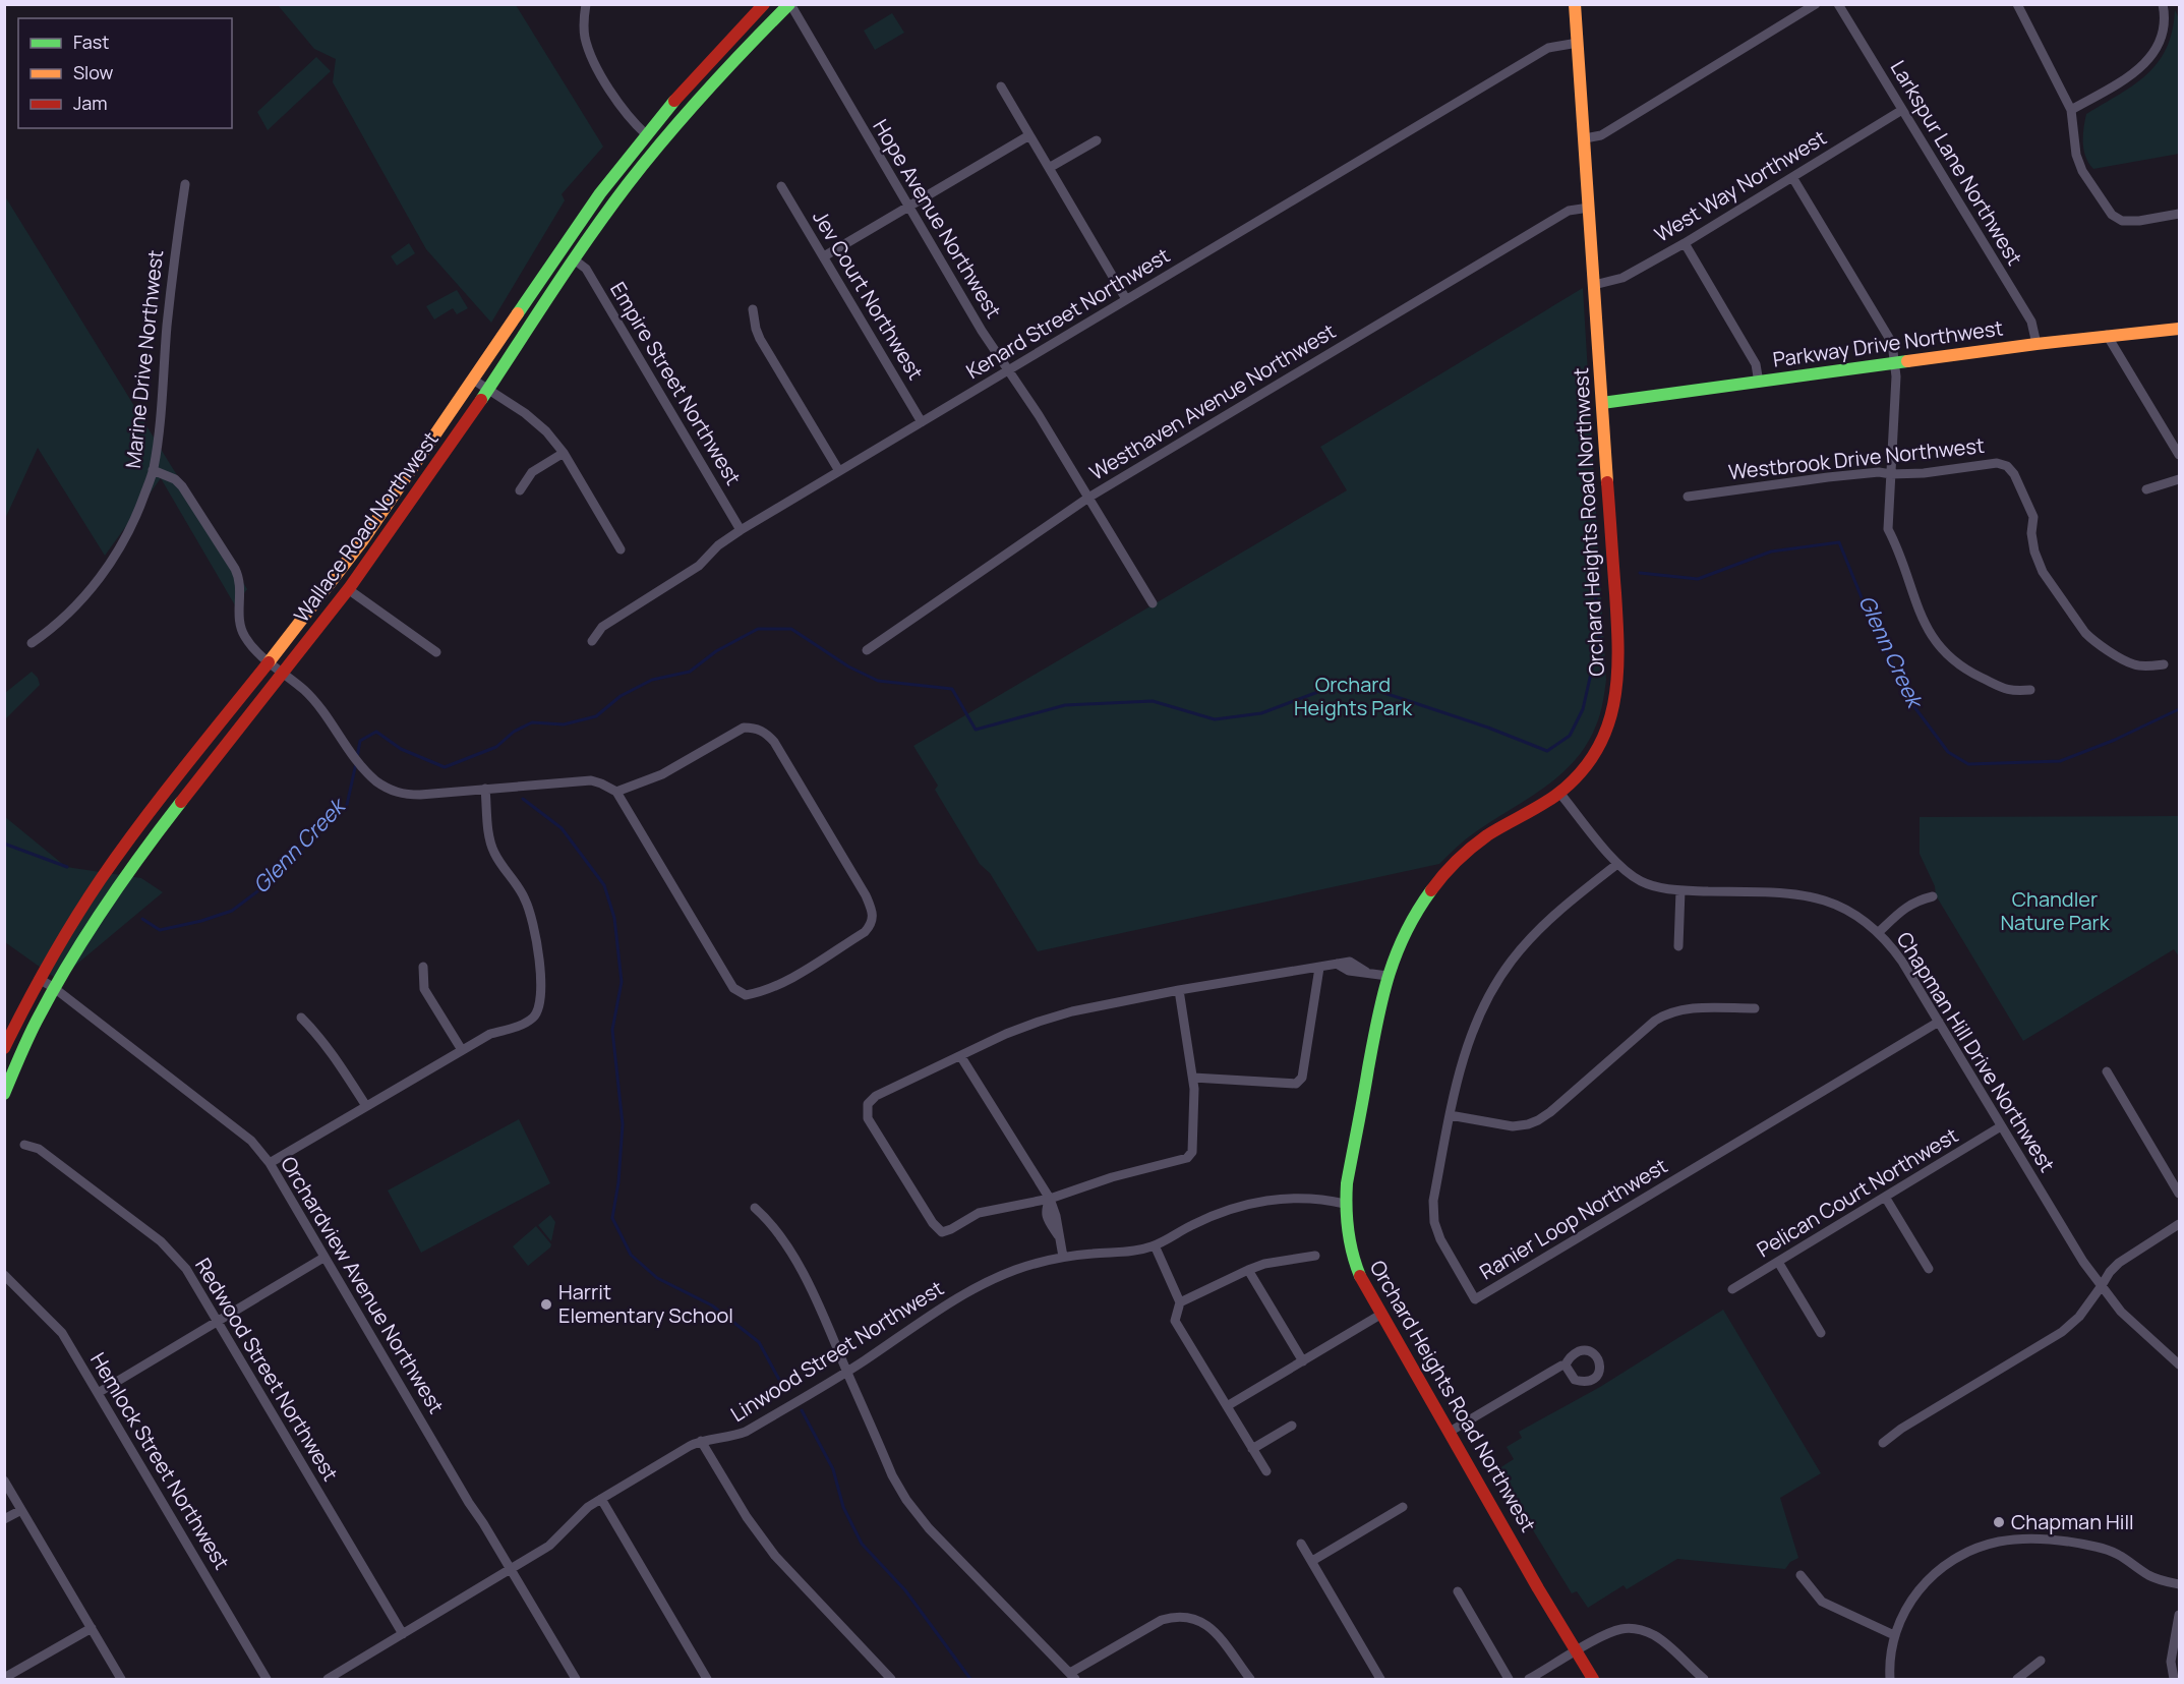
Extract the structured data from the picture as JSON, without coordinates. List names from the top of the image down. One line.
{"streets":{"main road":["Parkway Drive Northwest","Orchard Heights Road Northwest","Wallace Road Northwest"],"street":["Larkspur Lane Northwest","West Way Northwest","Hope Avenue Northwest","Jev Court Northwest","Kenard Street Northwest","Marine Drive Northwest","Empire Street Northwest","Westhaven Avenue Northwest","Westbrook Drive Northwest","Chapman Hill Drive Northwest","Pelican Court Northwest","Ranier Loop Northwest","Orchardview Avenue Northwest","Linwood Street Northwest","Redwood Street Northwest","Hemlock Street Northwest"]},"crossings":[["Larkspur Lane Northwest","West Way Northwest"],["Larkspur Lane Northwest","Parkway Drive Northwest"],["West Way Northwest","Orchard Heights Road Northwest"],["Hope Avenue Northwest","Kenard Street Northwest"],["Hope Avenue Northwest","Westhaven Avenue Northwest"],["Hope Avenue Northwest","Wallace Road Northwest"],["Jev Court Northwest","Kenard Street Northwest"],["Kenard Street Northwest","Empire Street Northwest"],["Kenard Street Northwest","Orchard Heights Road Northwest"],["Parkway Drive Northwest","Orchard Heights Road Northwest"],["Empire Street Northwest","Wallace Road Northwest"],["Westhaven Avenue Northwest","Orchard Heights Road Northwest"],["Orchard Heights Road Northwest","Chapman Hill Drive Northwest"],["Orchard Heights Road Northwest","Linwood Street Northwest"],["Wallace Road Northwest","Orchardview Avenue Northwest"],["Chapman Hill Drive Northwest","Pelican Court Northwest"],["Chapman Hill Drive Northwest","Ranier Loop Northwest"],["Orchardview Avenue Northwest","Linwood Street Northwest"],["Linwood Street Northwest","Redwood Street Northwest"]],"water":["Glenn Creek"],"parks":["Orchard Heights Park","Chandler Nature Park"],"places":["Harrit Elementary School","Chapman Hill"],"legend":["Fast","Slow","Jam"]}
